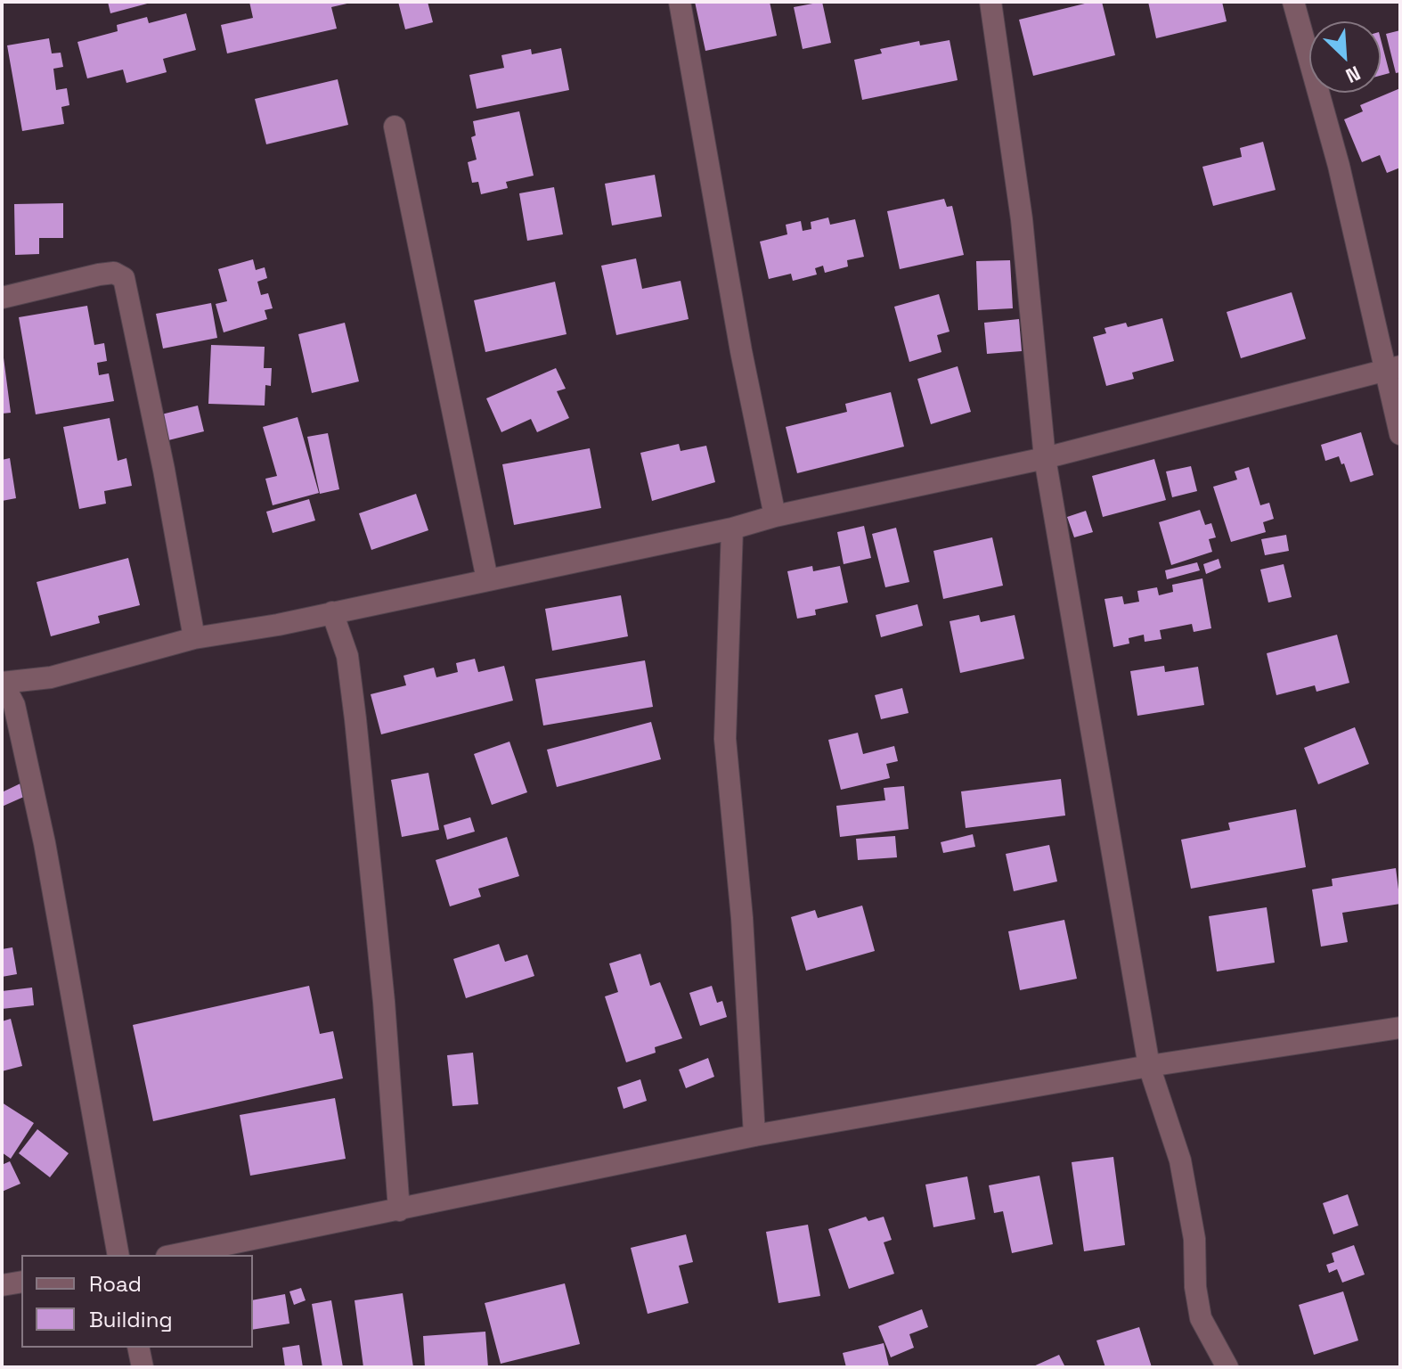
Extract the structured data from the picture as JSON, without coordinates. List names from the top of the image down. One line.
{"legend":["Road","Building"],"north":"bottom right"}
